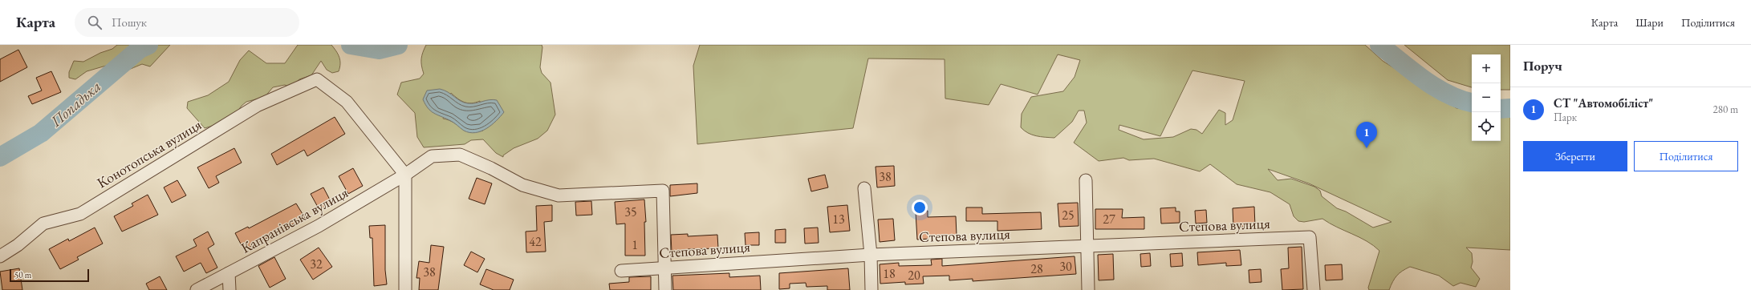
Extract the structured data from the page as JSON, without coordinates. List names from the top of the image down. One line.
{"streets":{"street":["Конотопська вулиця","Капранівська вулиця","Степова вулиця"]},"crossings":[["Конотопська вулиця","Капранівська вулиця"],["Капранівська вулиця","Степова вулиця"]],"water":["Попадька"],"house_numbers":["38","35","25","13","27","42","1","32","30","28","38","18","20"],"scale_bar":"50 m","page":{"header":"Карта","search":"Пошук","nav":["Карта","Шари","Поділитися"],"heading":"Поруч","map_buttons":["+","−"],"list":[{"mark":"1","name":"СТ \"Автомобіліст\"","note":"Парк","value":"280 m"}],"pins":"1","buttons":["Зберегти","Поділитися"],"scale":"50 m"}}
